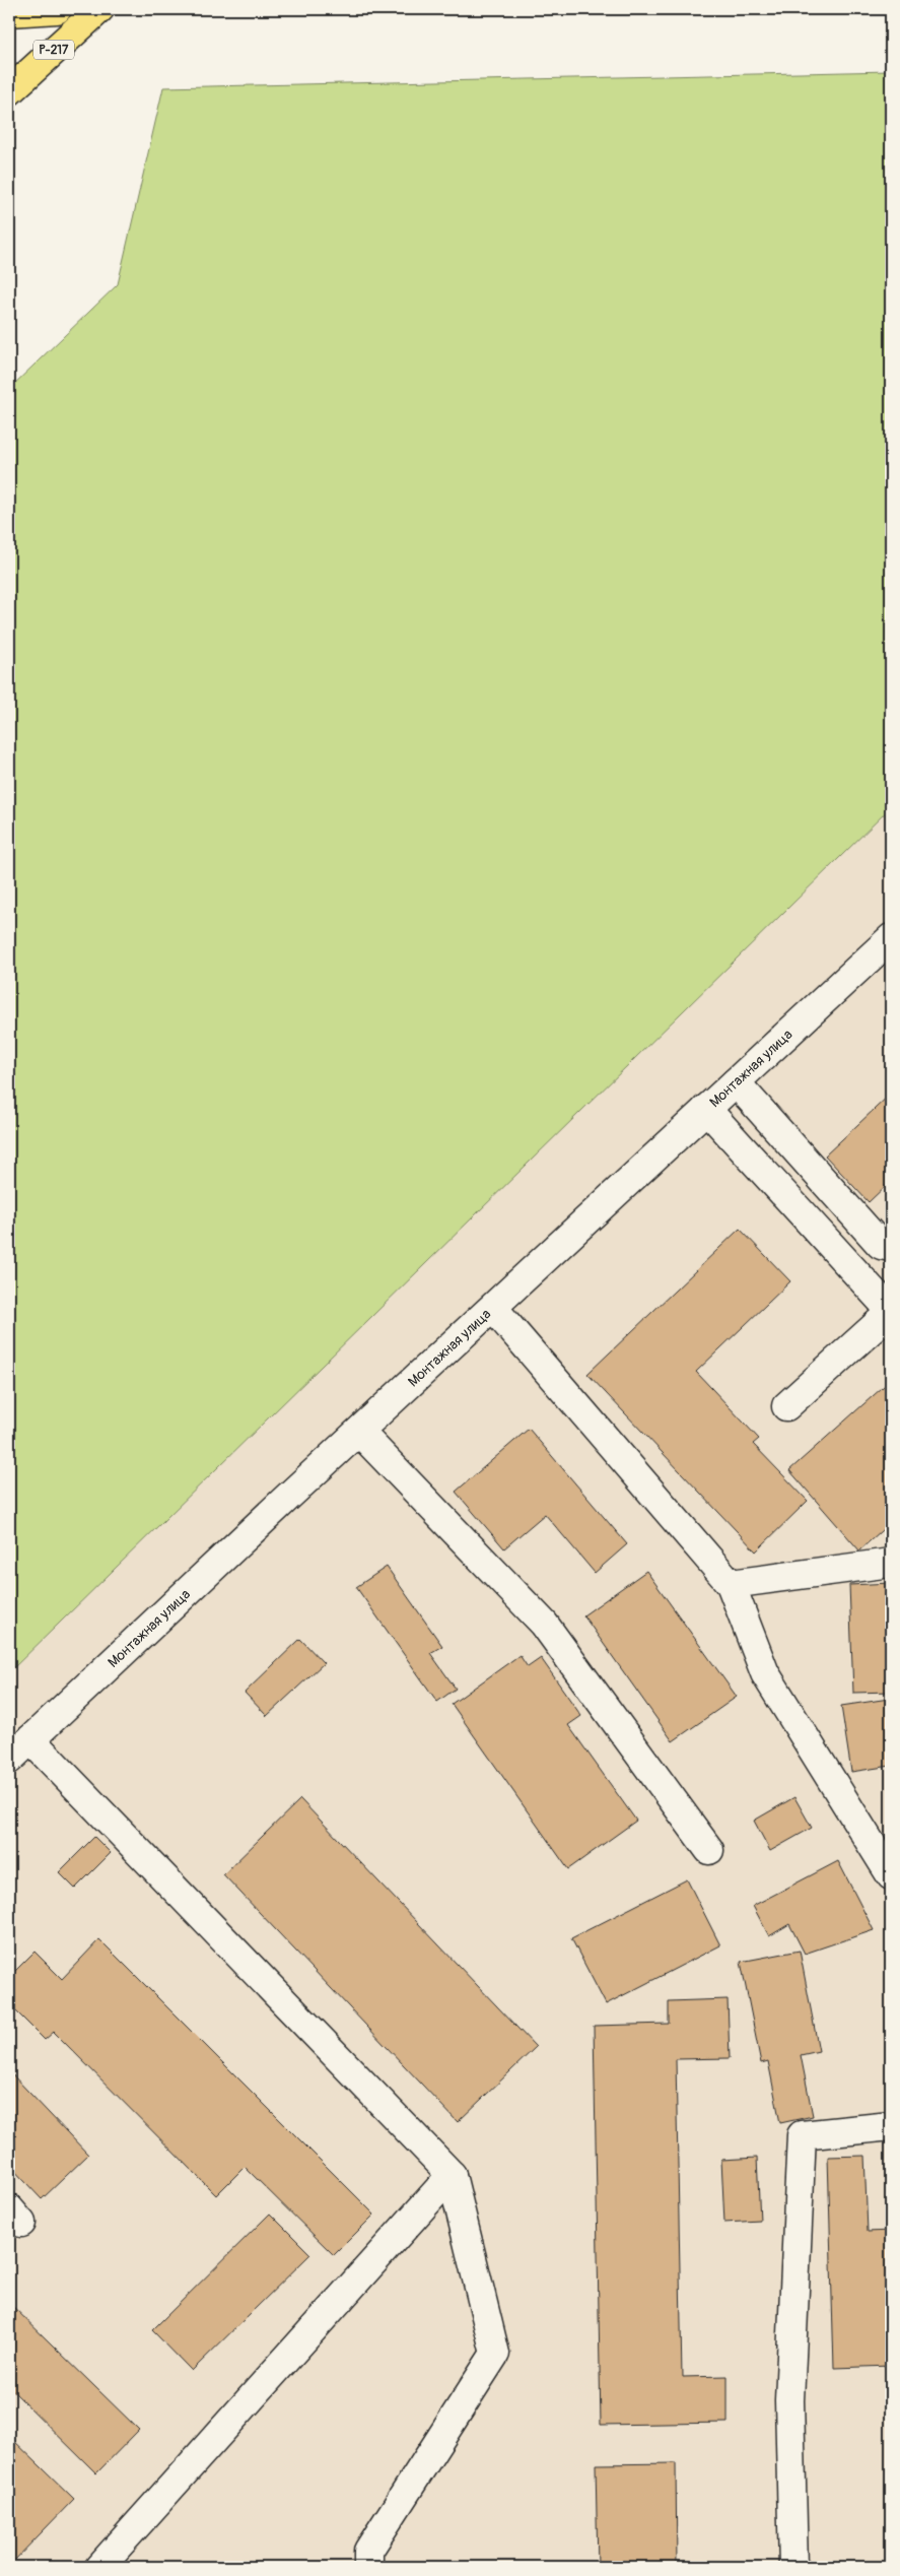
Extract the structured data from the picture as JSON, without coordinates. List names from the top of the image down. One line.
{"streets":{"main road":["Р-217"],"street":["Монтажная улица"]}}
